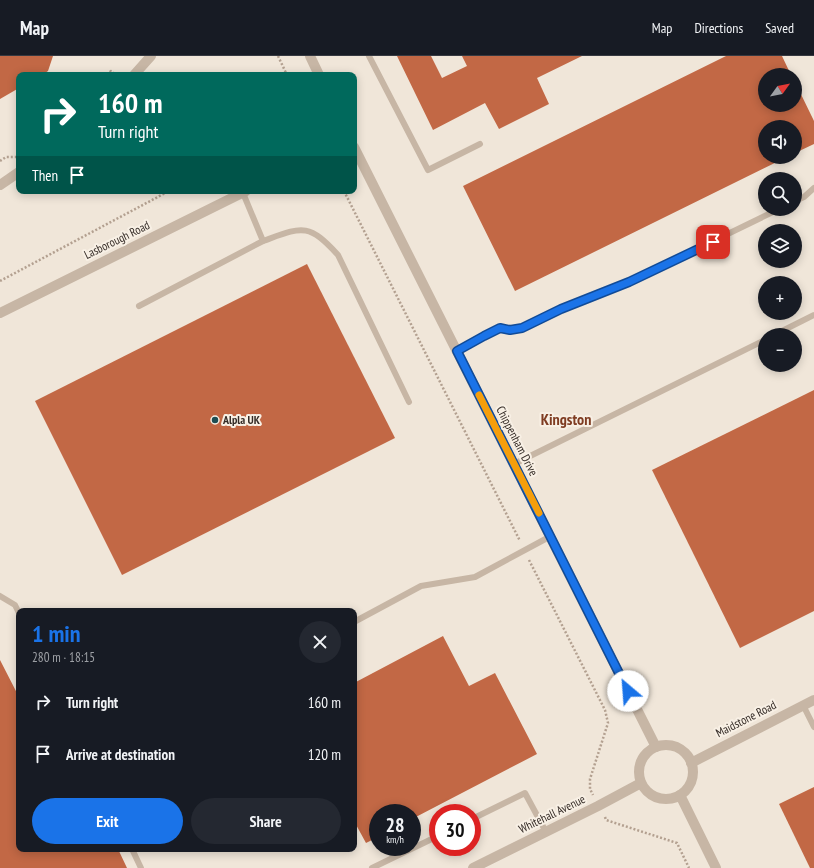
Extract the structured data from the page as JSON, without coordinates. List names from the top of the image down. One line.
{"streets":{"street":["Lasborough Road","Chippenham Drive","Maidstone Road","Whitehall Avenue"]},"crossings":[["Chippenham Drive","Maidstone Road"],["Chippenham Drive","Whitehall Avenue"],["Maidstone Road","Whitehall Avenue"]],"districts":["Kingston"],"places":["Alpla UK"],"north":"top right","page":{"header":"Map","nav":["Map","Directions","Saved"],"map_buttons":["+","−"],"turn":["160 m","Turn right"],"then":"Then","heading":["1 min","280 m · 18:15"],"list":[{"name":"Turn right","value":"160 m"},{"name":"Arrive at destination","value":"120 m"}],"buttons":["Exit","Share"],"speed":"28 km/h","limit":"30"}}
